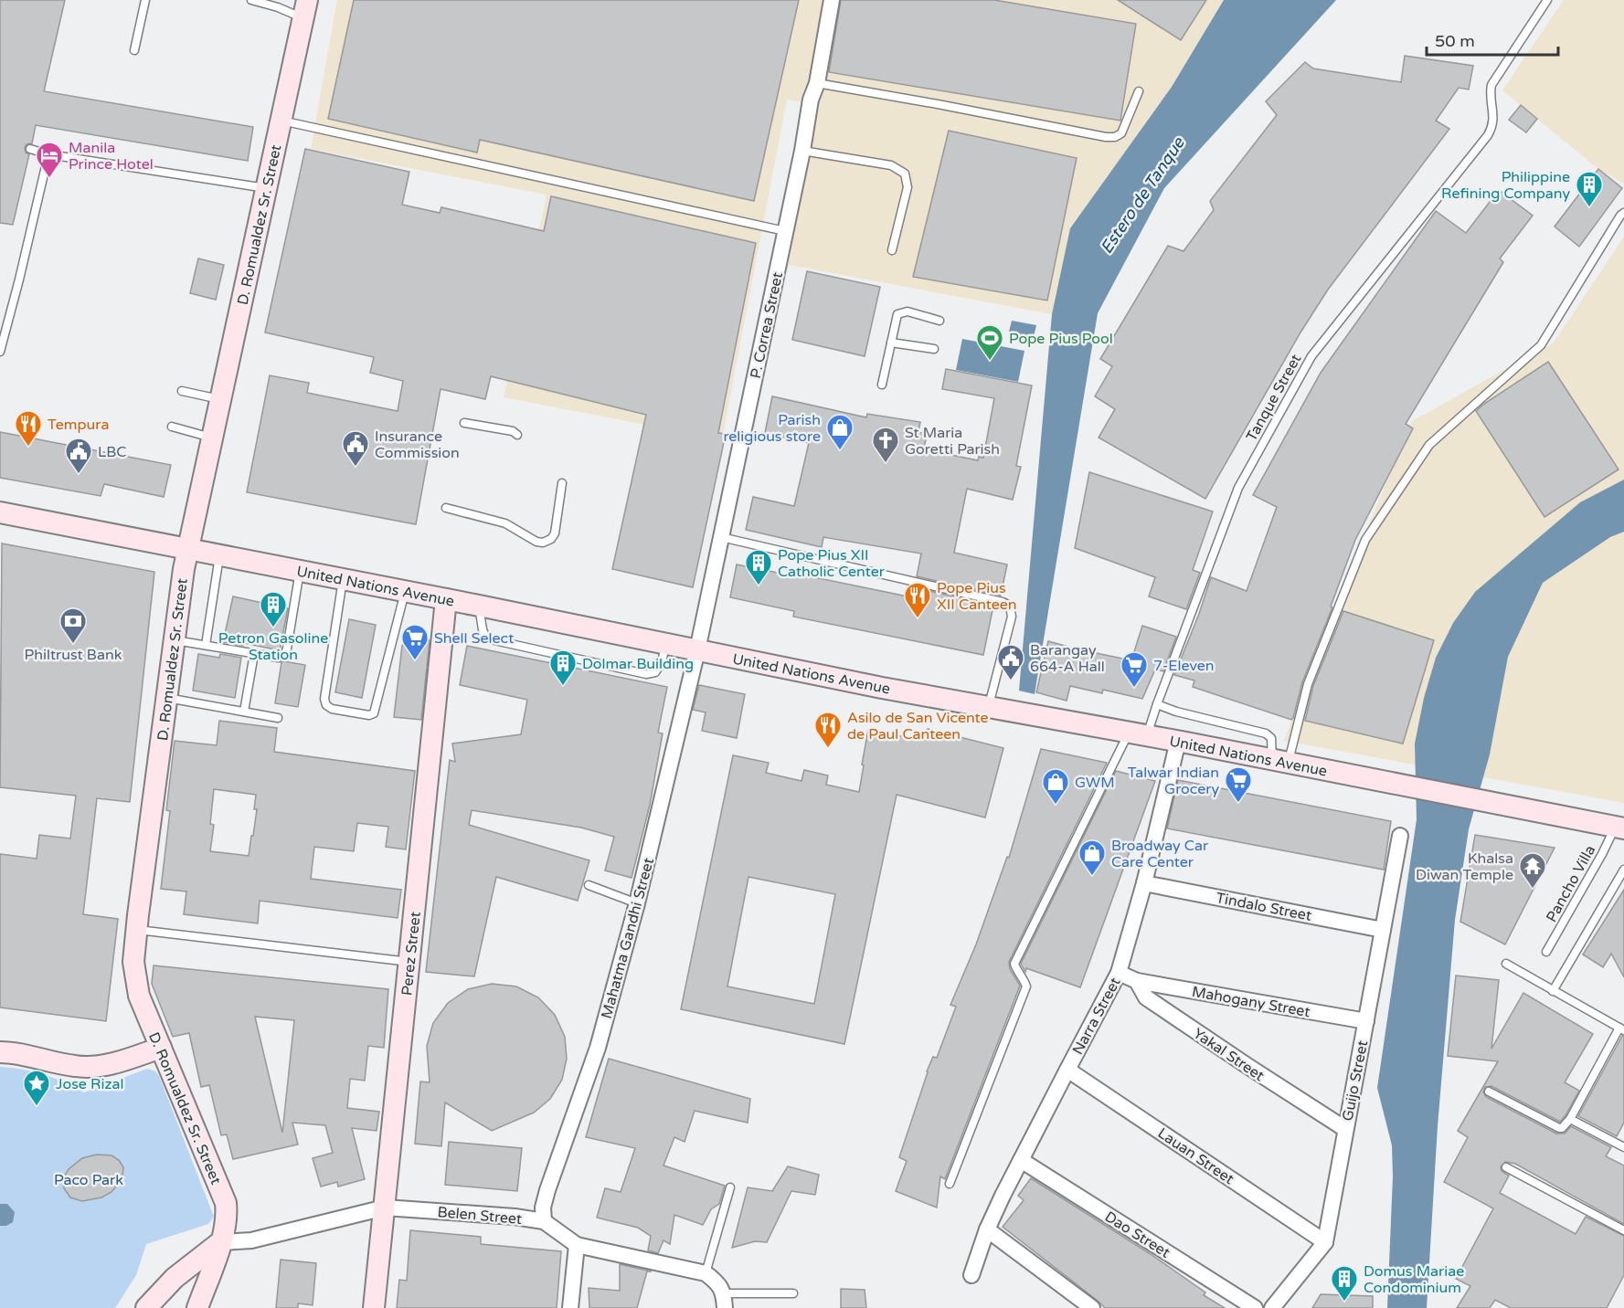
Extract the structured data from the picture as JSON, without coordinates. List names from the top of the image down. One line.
{"streets":{"main road":["D. Romualdez Sr. Street","United Nations Avenue","Perez Street"],"street":["P. Correa Street","Tindalo Street","Mahatma Gandhi Street","Mahogany Street","Narra Street","Yakal Street","Guijo Street","Lauan Street","Belen Street","Dao Street"],"lane":["Tanque Street","Pancho Villa"]},"crossings":[["D. Romualdez Sr. Street","United Nations Avenue"],["D. Romualdez Sr. Street","Belen Street"],["P. Correa Street","United Nations Avenue"],["P. Correa Street","Mahatma Gandhi Street"],["Tanque Street","United Nations Avenue"],["United Nations Avenue","Pancho Villa"],["United Nations Avenue","Mahatma Gandhi Street"],["United Nations Avenue","Perez Street"],["United Nations Avenue","Narra Street"],["Tindalo Street","Narra Street"],["Tindalo Street","Guijo Street"],["Mahatma Gandhi Street","Belen Street"],["Perez Street","Belen Street"],["Mahogany Street","Yakal Street"],["Mahogany Street","Guijo Street"],["Narra Street","Yakal Street"],["Narra Street","Lauan Street"],["Narra Street","Dao Street"],["Yakal Street","Guijo Street"],["Guijo Street","Lauan Street"]],"water":["Estero de Tanque"],"parks":["Paco Park"],"places":{"hotel":["Manila Prince Hotel"],"building":["Philippine Refining Company","Pope Pius XII Catholic Center","Petron Gasoline Station","Dolmar Building","Domus Mariae Condominium"],"sports":["Pope Pius Pool"],"restaurant":["Tempura","Pope Pius XII Canteen","Asilo de San Vicente de Paul Canteen"],"shop":["Parish religious store","GWM","Broadway Car Care Center"],"church":["St Maria Goretti Parish"],"public building":["Insurance Commission","LBC","Barangay 664-A Hall"],"bank":["Philtrust Bank"],"supermarket":["Shell Select","7-Eleven","Talwar Indian Grocery"],"temple":["Khalsa Diwan Temple"],"place":["Jose Rizal"]},"scale_bar":"50 m"}
